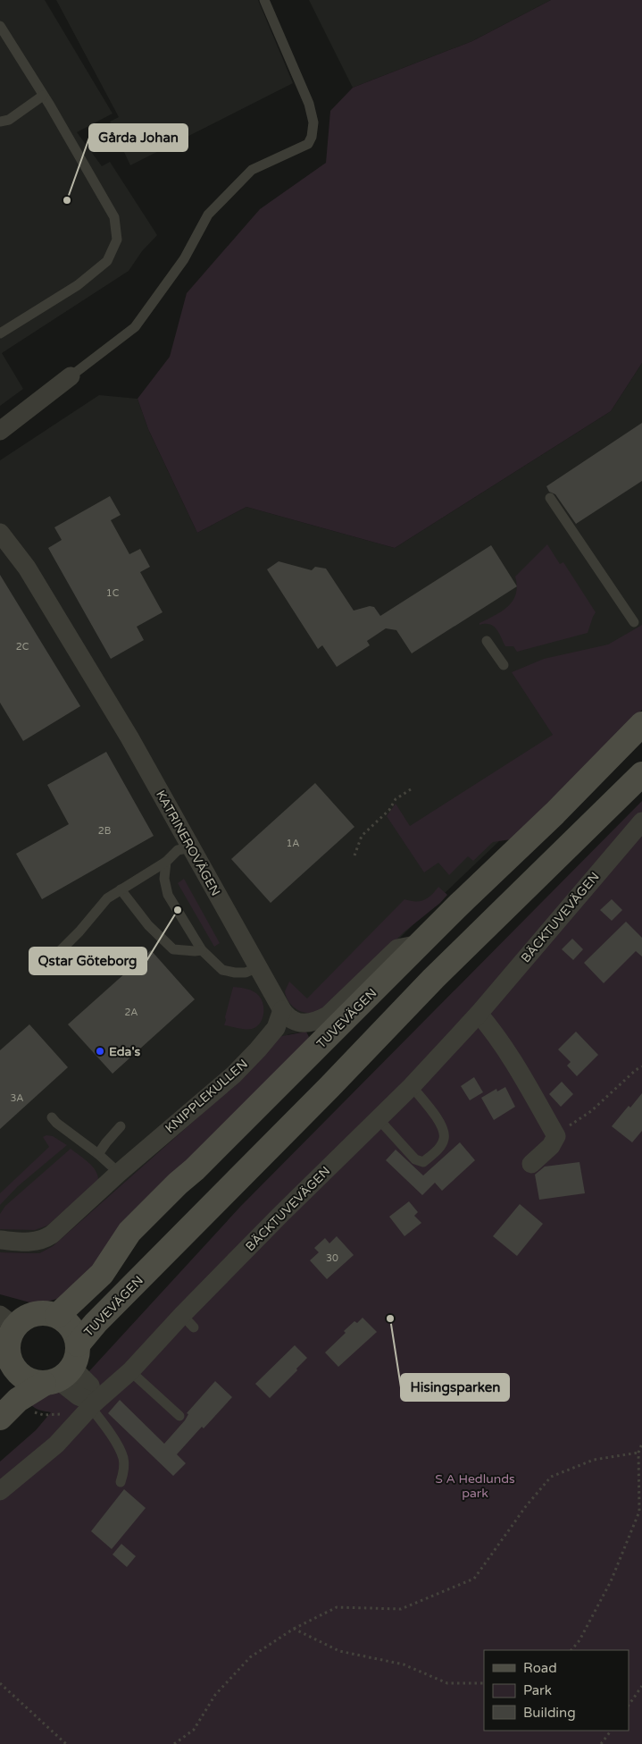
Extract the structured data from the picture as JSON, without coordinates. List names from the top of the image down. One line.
{"streets":{"main road":["TUVEVÄGEN"],"street":["KATRINEROVÄGEN","BÄCKTUVEVÄGEN","KNIPPLEKULLEN"]},"crossings":[["KATRINEROVÄGEN","TUVEVÄGEN"],["KATRINEROVÄGEN","KNIPPLEKULLEN"]],"parks":["S A Hedlunds park"],"places":["Gårda Johan","Qstar Göteborg","Eda's","Hisingsparken"],"house_numbers":["1C","2C","2B","1A","2A","3A","30"],"legend":["Road","Park","Building"]}
